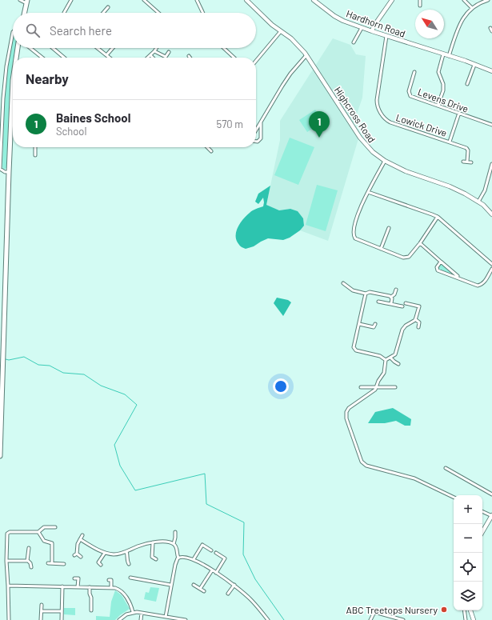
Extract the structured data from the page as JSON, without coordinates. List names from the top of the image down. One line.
{"streets":{"street":["Hardhorn Road","Levens Drive","Highcross Road","Lowick Drive"]},"crossings":[["Hardhorn Road","Lowick Drive"]],"places":["ABC Treetops Nursery"],"north":"top left","page":{"search":"Search here","heading":"Nearby","list":[{"mark":"1","name":"Baines School","note":"School","value":"570 m"}],"pins":"1","map_buttons":["+","−"]}}
